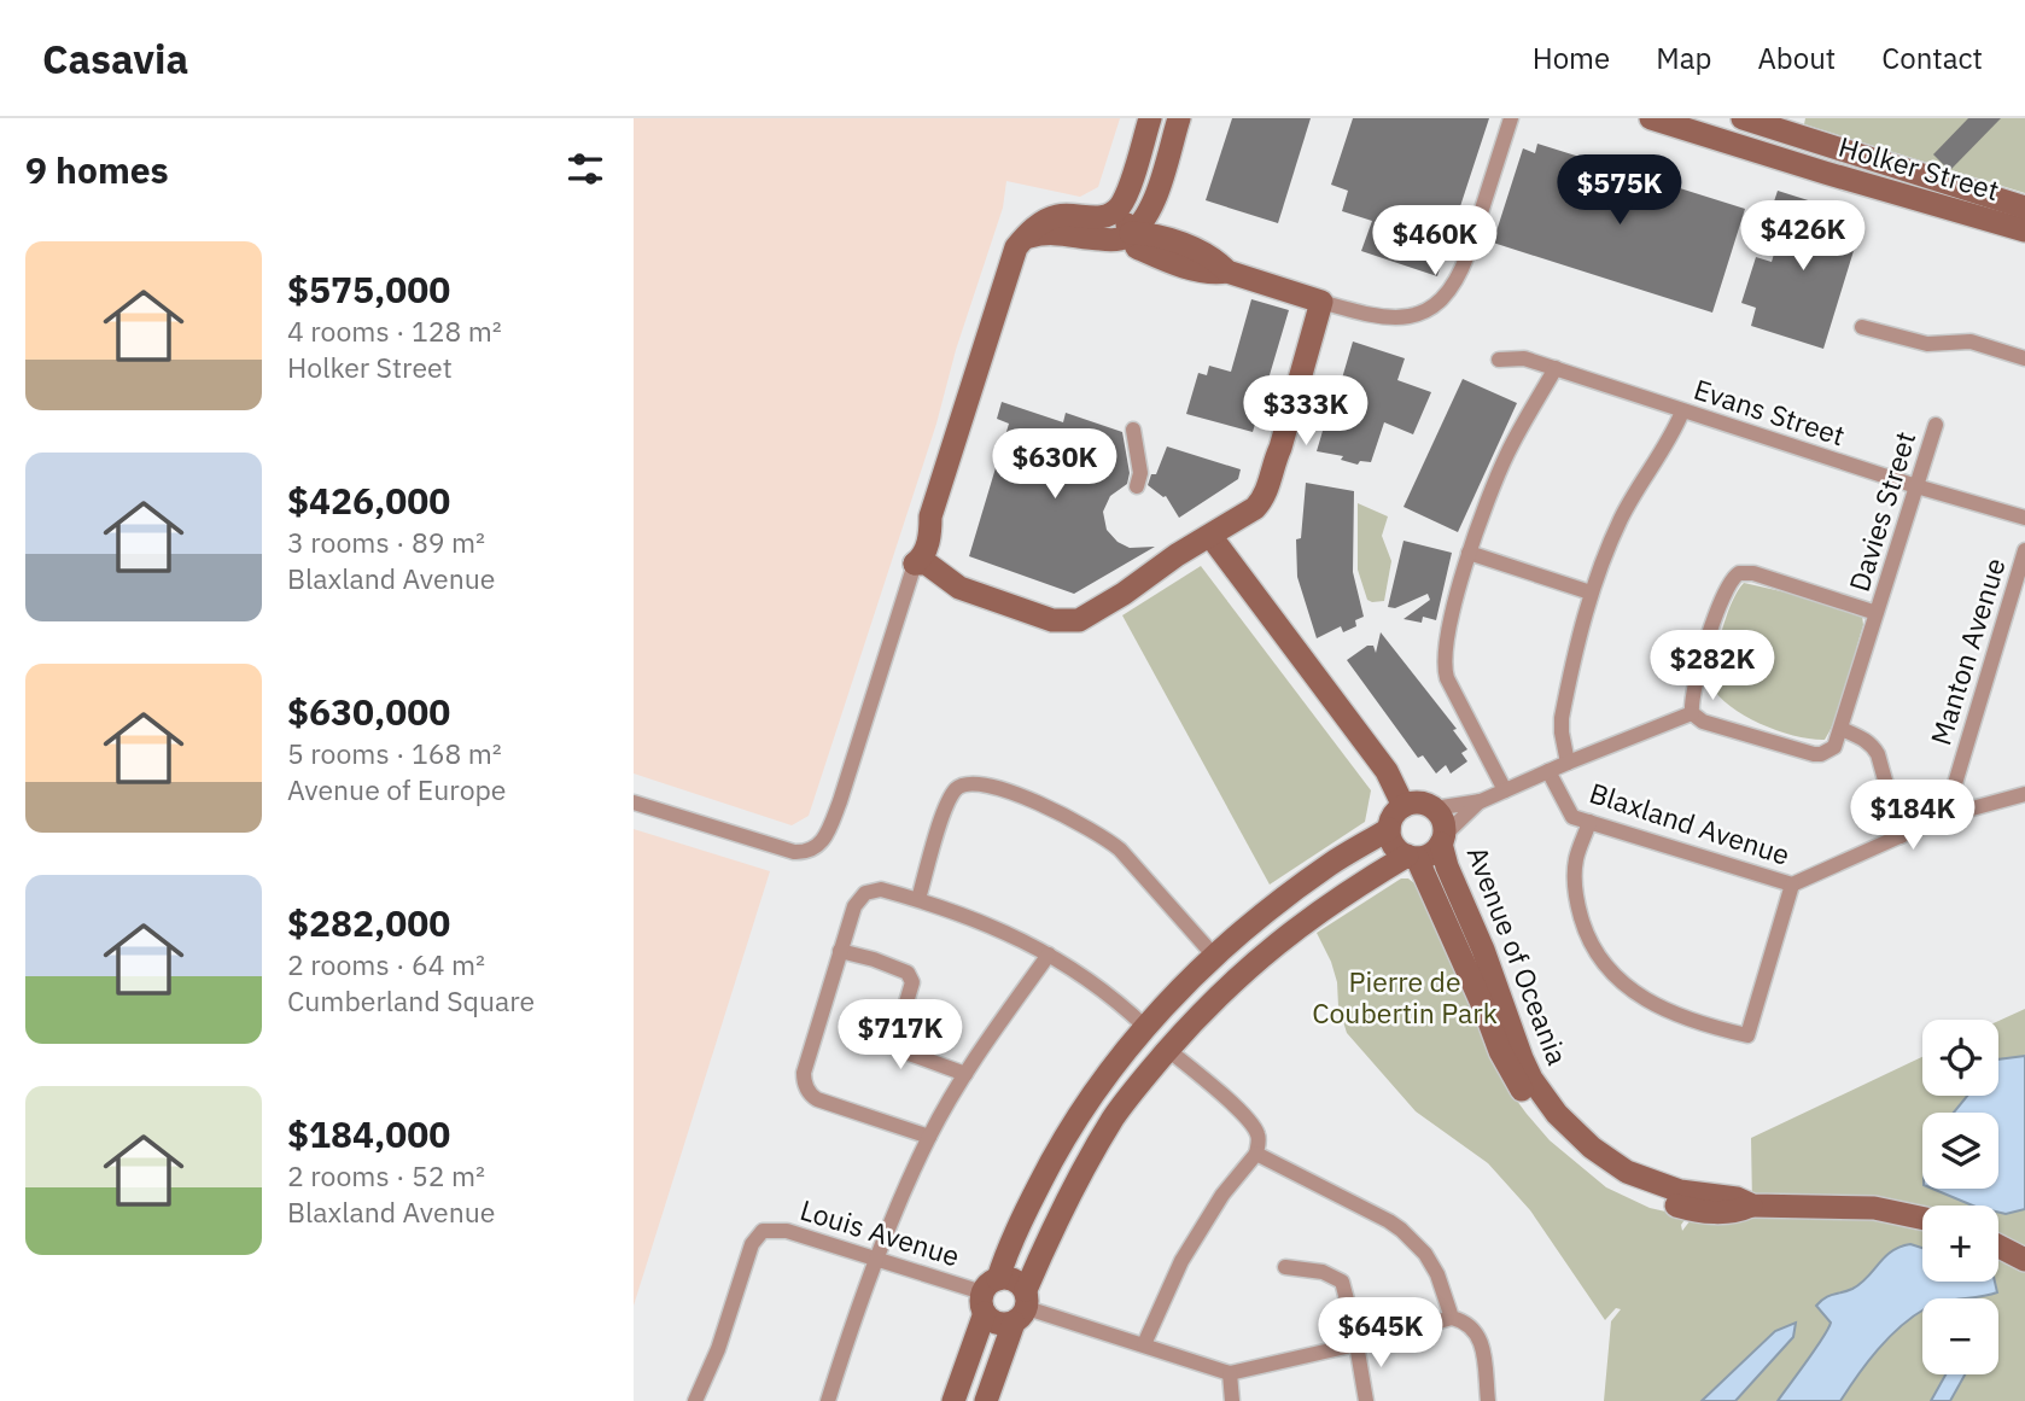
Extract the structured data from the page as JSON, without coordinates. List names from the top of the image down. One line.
{"streets":{"street":["Holker Street","Evans Street","Davies Street","Manton Avenue","Blaxland Avenue","Avenue of Oceania","Louis Avenue"]},"crossings":[["Evans Street","Davies Street"],["Manton Avenue","Blaxland Avenue"]],"parks":["Pierre de Coubertin Park"],"page":{"header":"Casavia","nav":["Home","Map","About","Contact"],"heading":"9 homes","price":["$575K","$426K","$460K","$333K","$630K","$282K","$184K","$717K","$645K"],"list":[{"name":"$575,000","note":"4 rooms · 128 m² · Holker Street"},{"name":"$426,000","note":"3 rooms · 89 m² · Blaxland Avenue"},{"name":"$630,000","note":"5 rooms · 168 m² · Avenue of Europe"},{"name":"$282,000","note":"2 rooms · 64 m² · Cumberland Square"},{"name":"$184,000","note":"2 rooms · 52 m² · Blaxland Avenue"}],"map_buttons":["+","−"]}}
